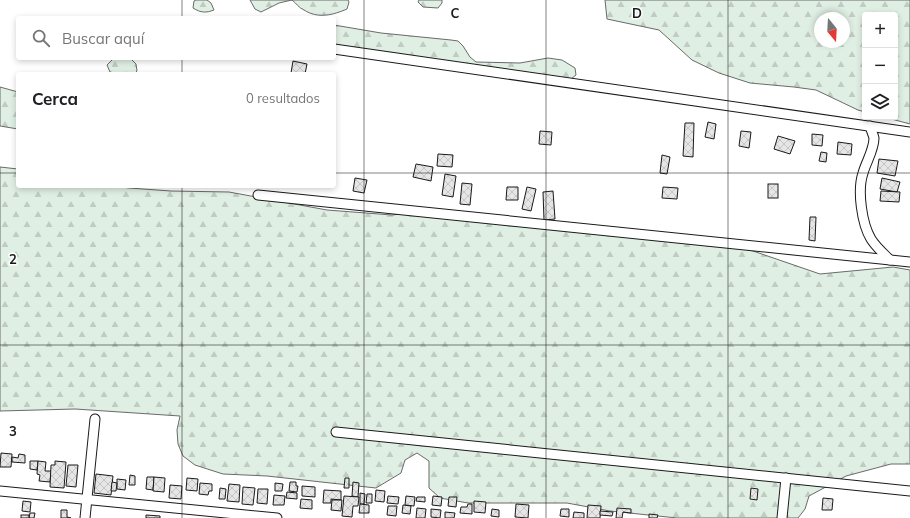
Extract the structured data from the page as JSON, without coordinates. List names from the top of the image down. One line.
{"north":"bottom","page":{"map_buttons":["+","−"],"search":"Buscar aquí","heading":["Cerca","0 resultados"]},"grid":{"columns":["C","D"],"rows":["2","3"]}}
